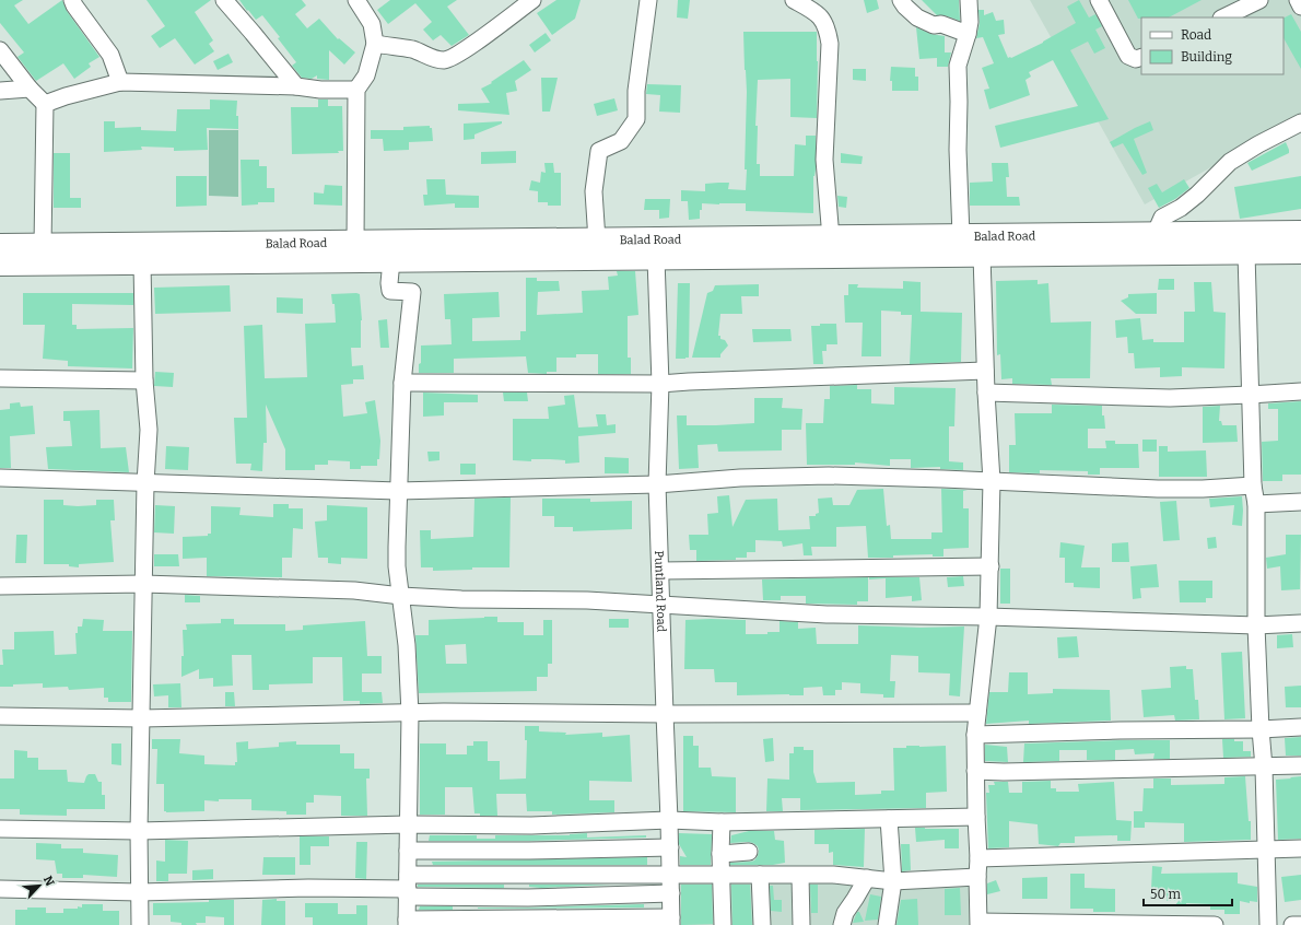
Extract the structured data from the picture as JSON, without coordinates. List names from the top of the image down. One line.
{"streets":{"highway":["Balad Road"],"street":["Puntland Road"]},"crossings":[["Balad Road","Puntland Road"]],"legend":["Road","Building"],"scale_bar":"50 m","north":"top right"}
